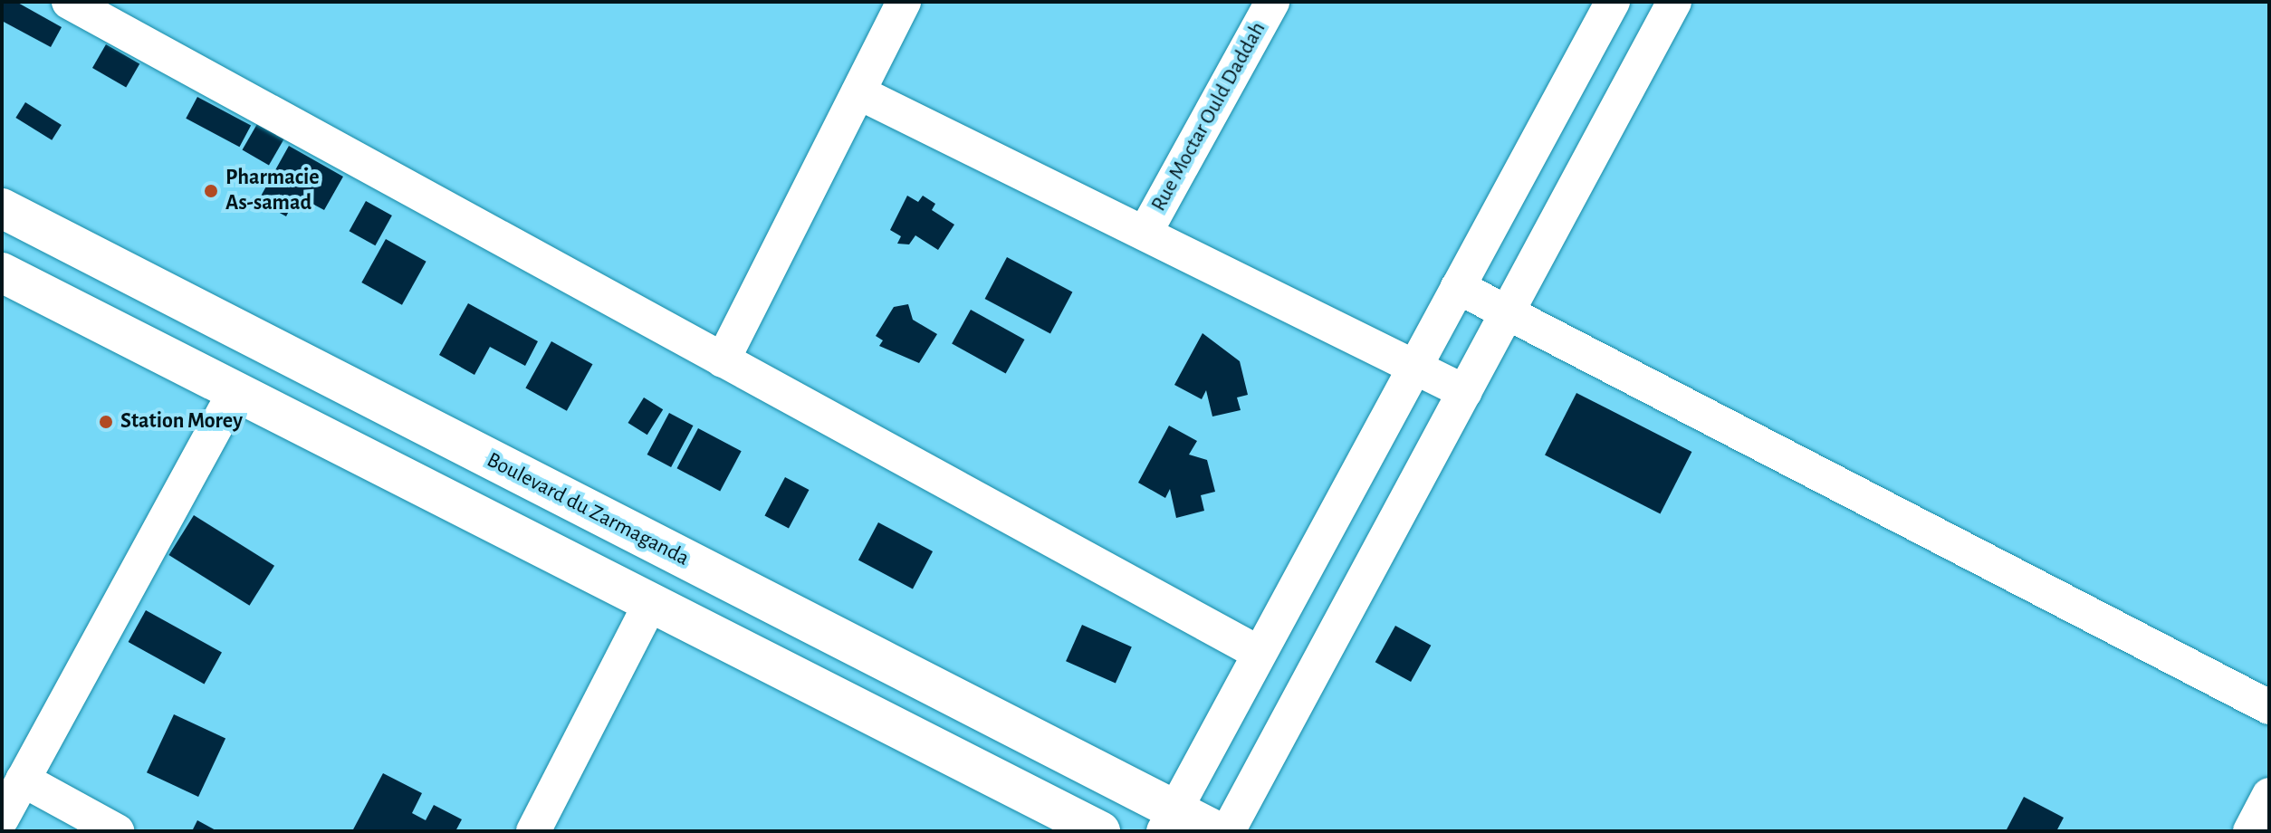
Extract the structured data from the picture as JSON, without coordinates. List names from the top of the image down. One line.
{"streets":{"main road":["Boulevard du Zarmaganda"],"street":["Rue Moctar Ould Daddah"]},"places":["Pharmacie As-samad","Station Morey"]}
